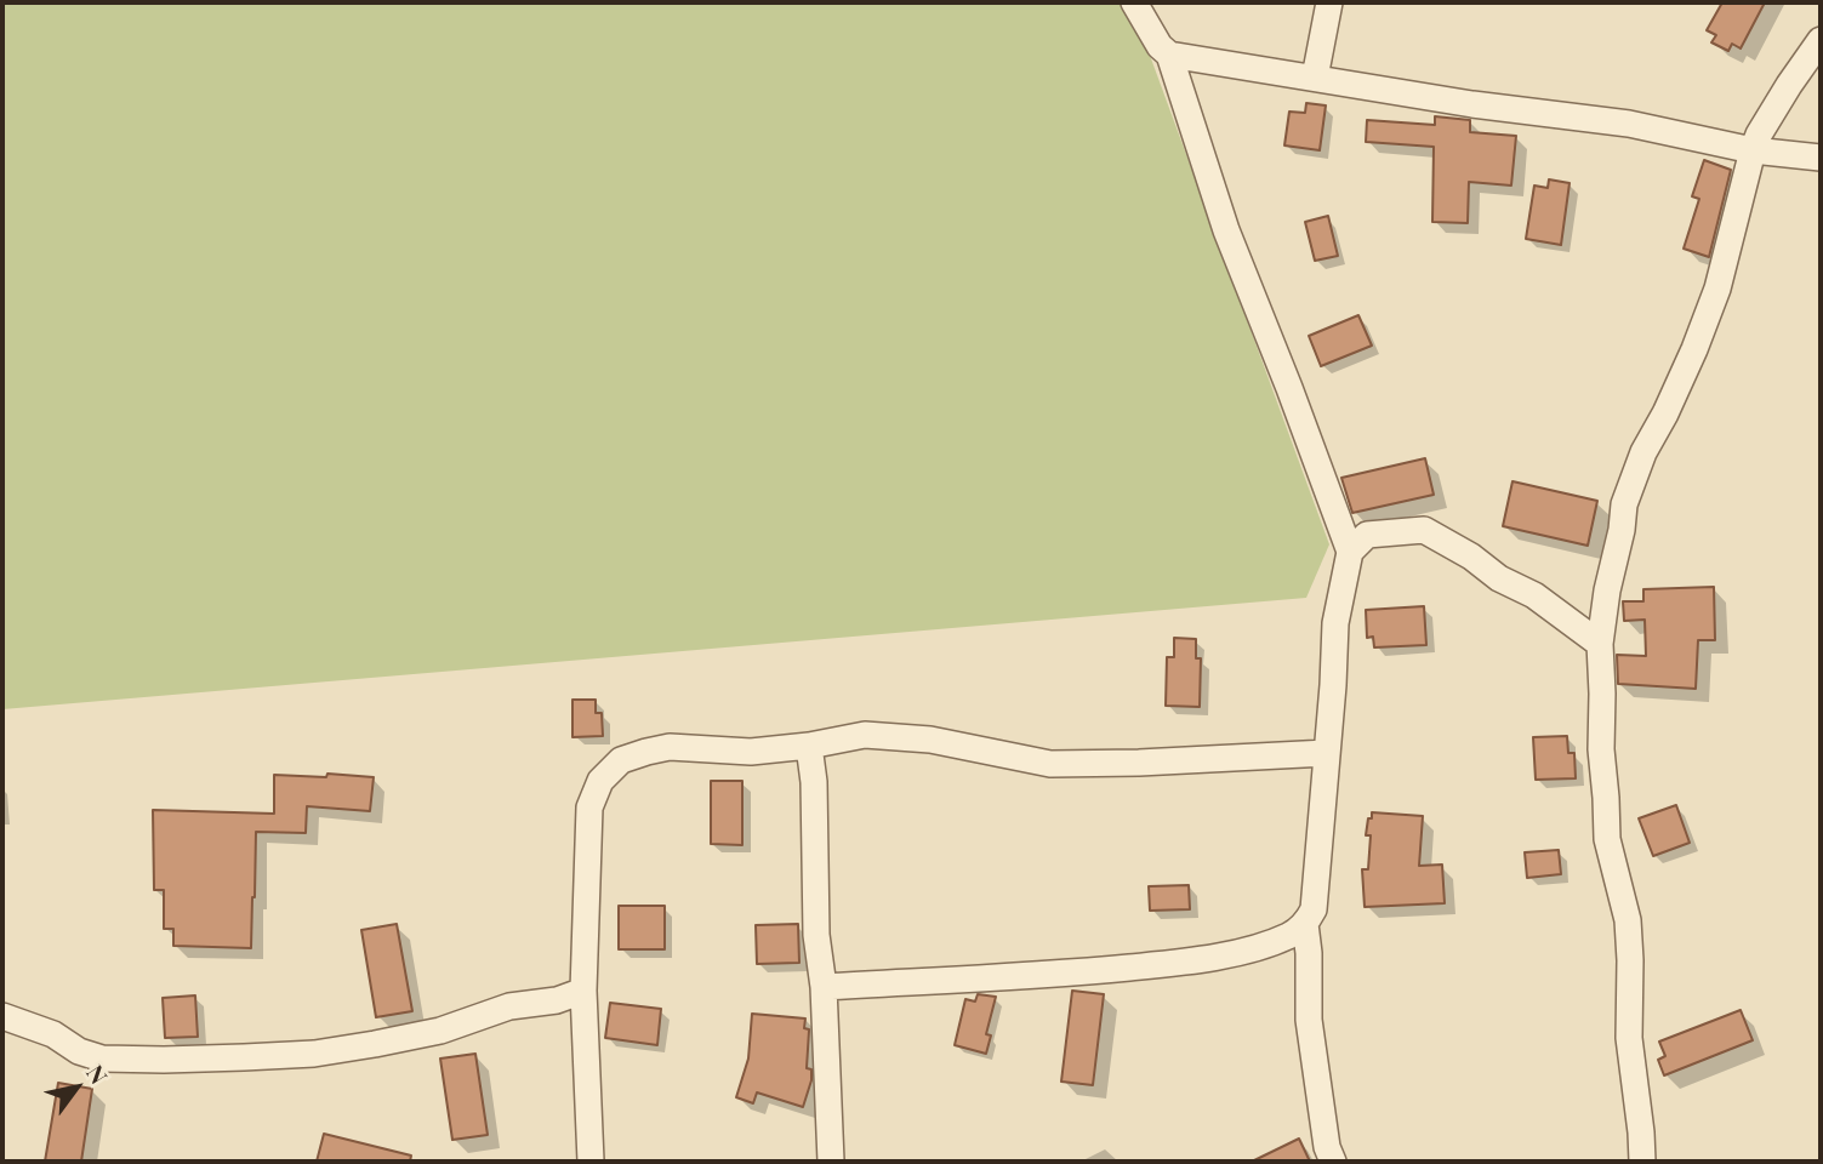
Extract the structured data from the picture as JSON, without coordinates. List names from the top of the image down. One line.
{"north":"top right"}
